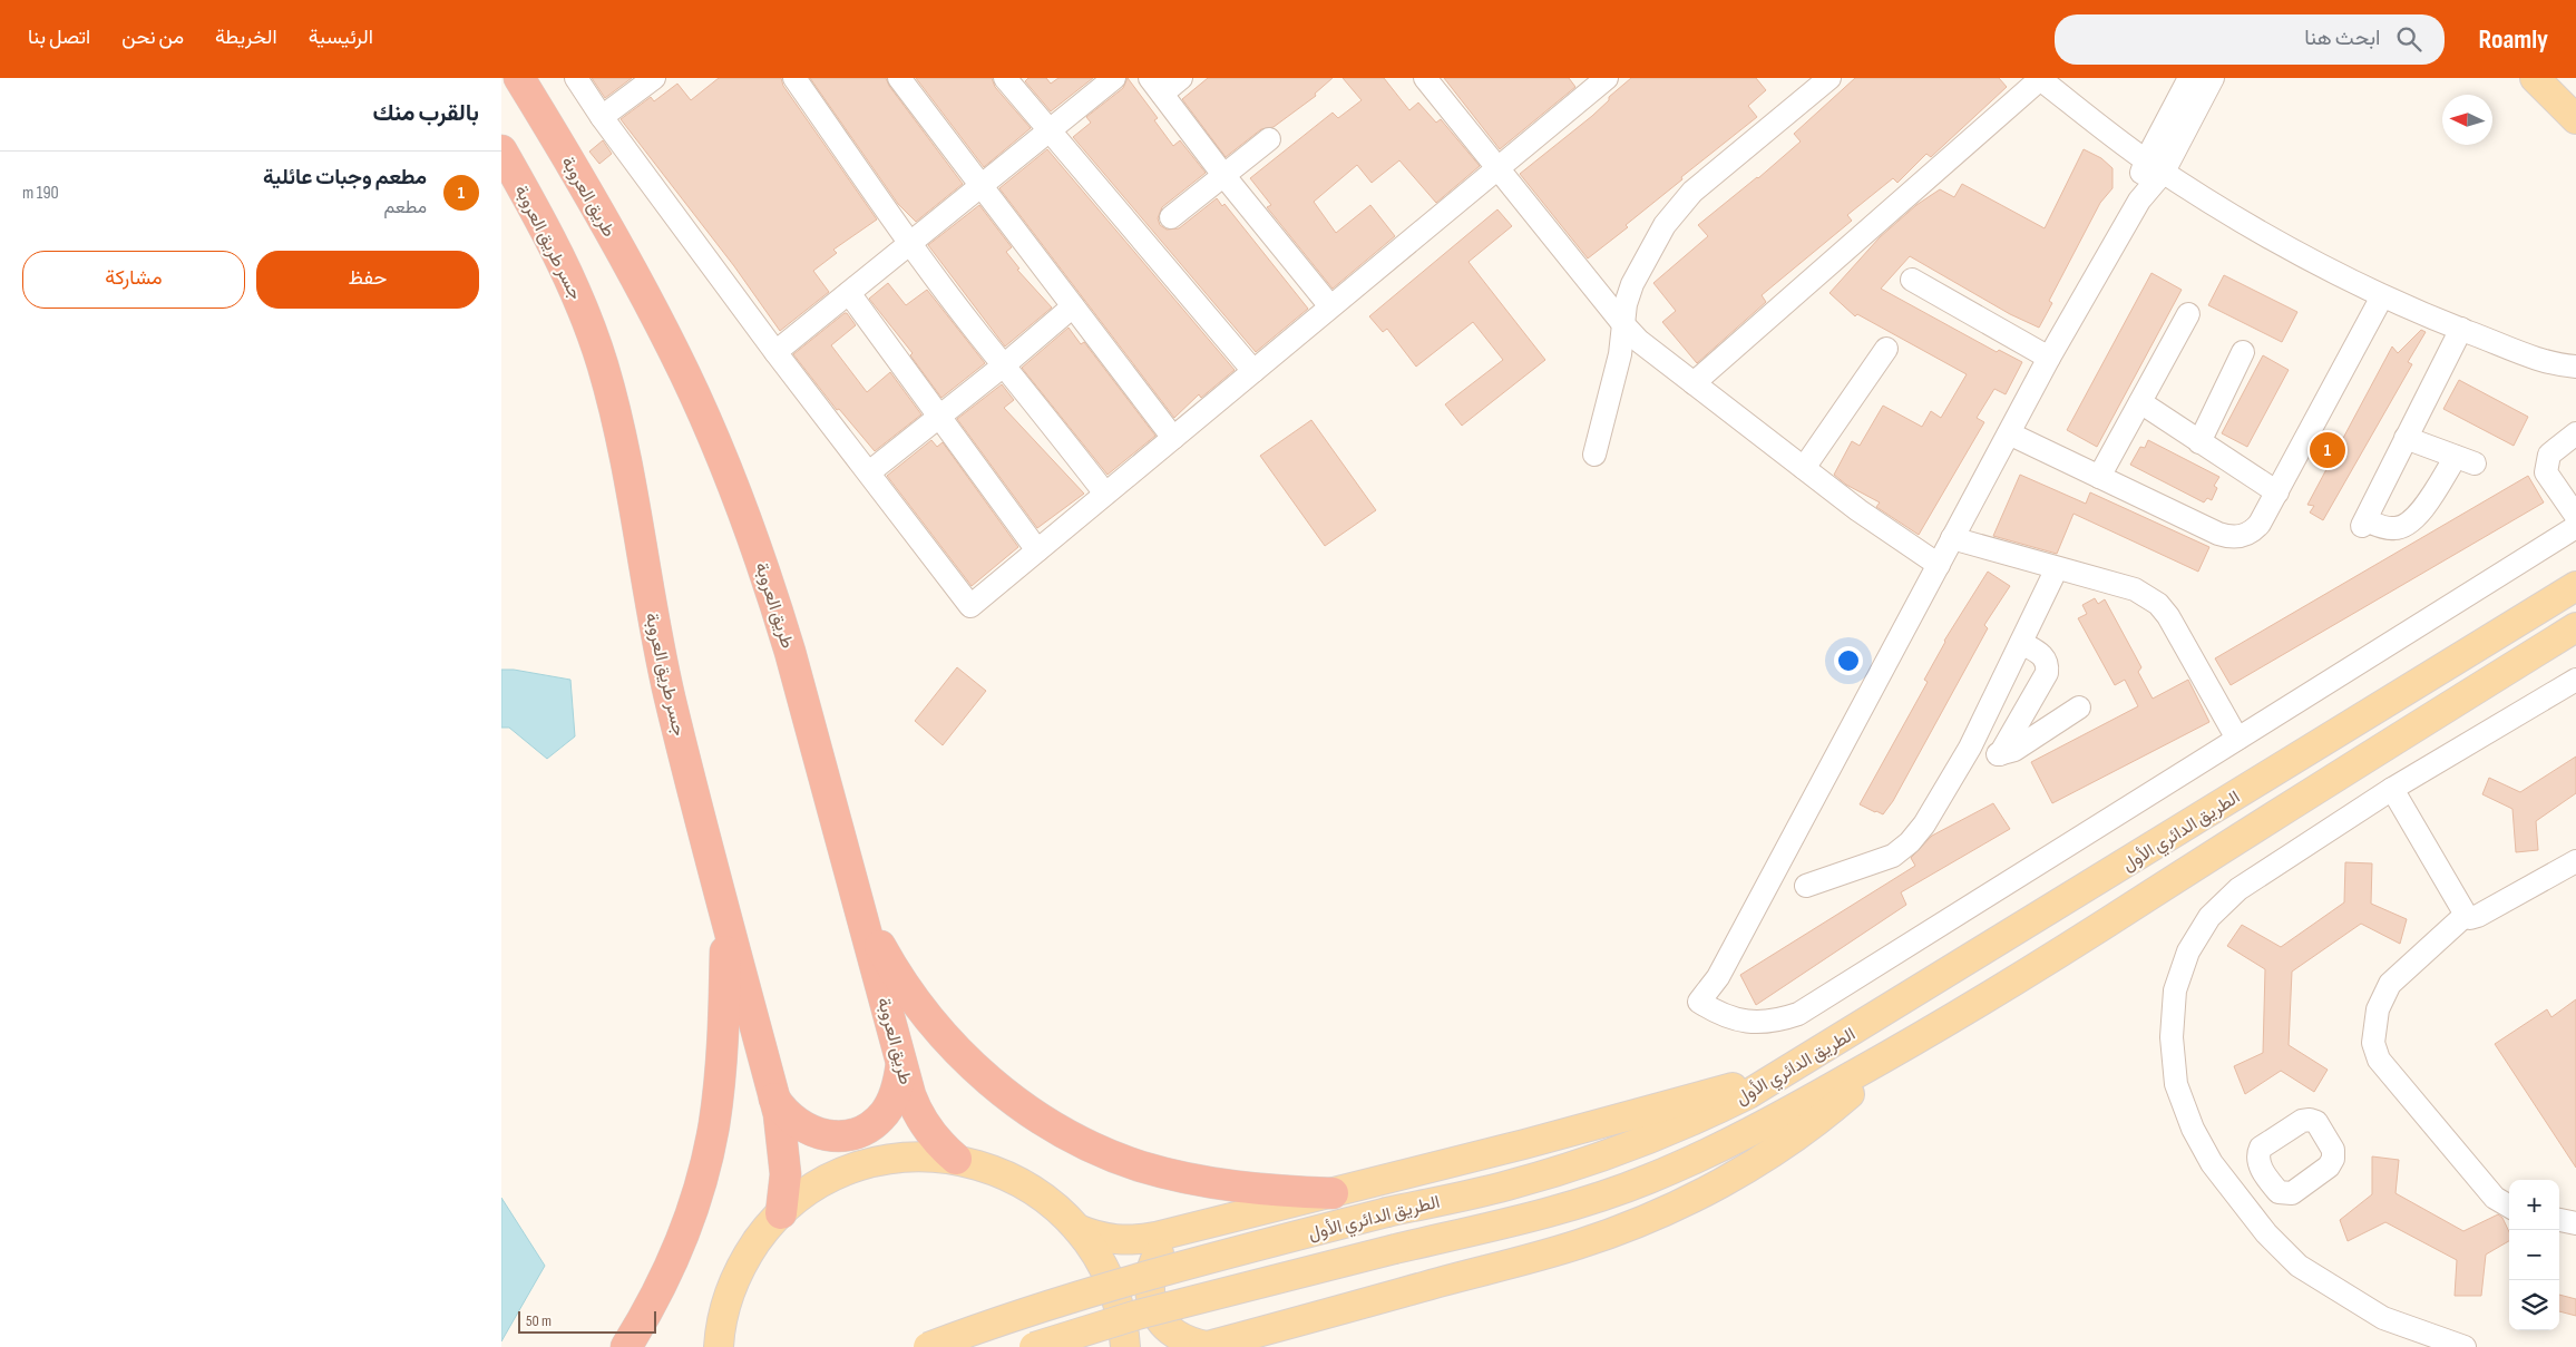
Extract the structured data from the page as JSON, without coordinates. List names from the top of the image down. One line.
{"streets":{"highway":["طريق العروبة","جسر طريق العروبة"],"main road":["الطريق الدائري الأول"]},"scale_bar":"50 m","north":"left","page":{"header":"Roamly","search":"ابحث هنا","nav":["الرئيسية","الخريطة","من نحن","اتصل بنا"],"heading":"بالقرب منك","list":[{"mark":"1","name":"مطعم وجبات عائلية","note":"مطعم","value":"190 m"}],"buttons":["حفظ","مشاركة"],"pins":"1","map_buttons":["+","−"],"scale":"50 m"}}
